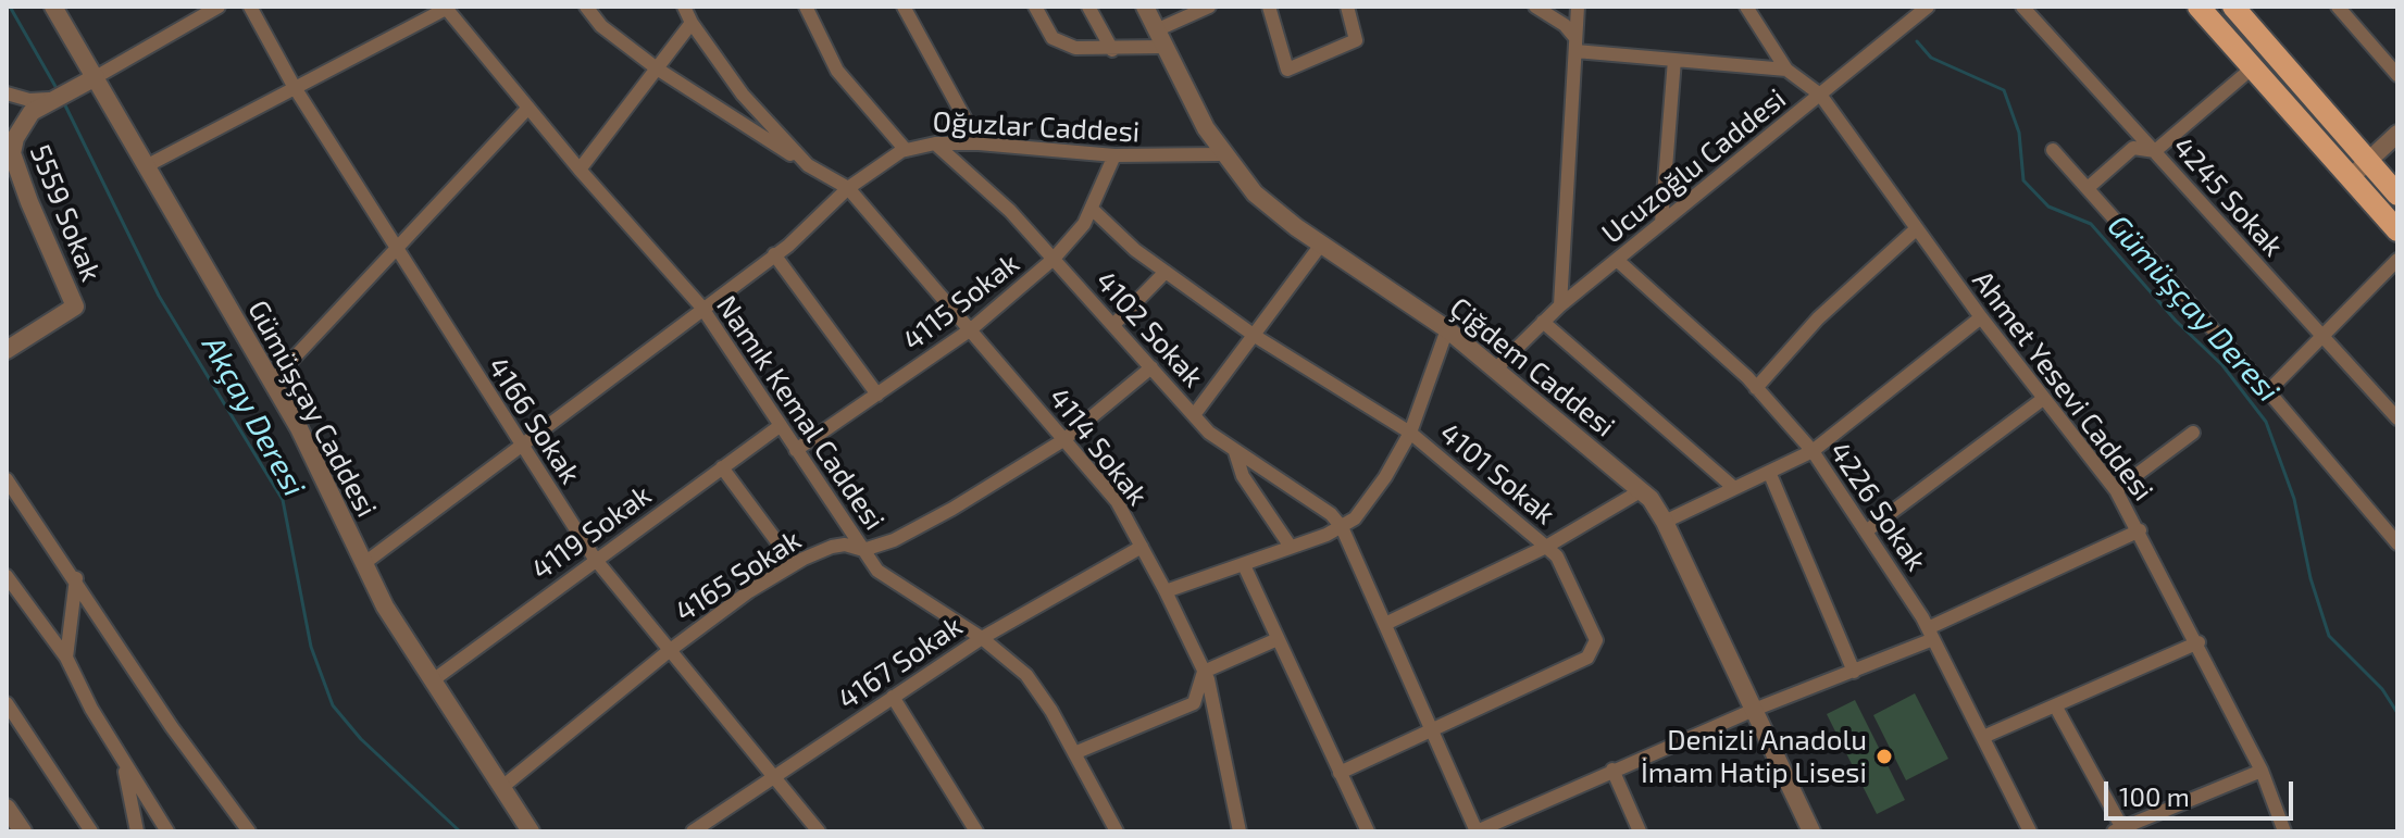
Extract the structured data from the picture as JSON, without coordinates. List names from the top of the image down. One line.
{"streets":{"street":["Oğuzlar Caddesi","Ucuzoğlu Caddesi","4245 Sokak","5559 Sokak","4115 Sokak","4102 Sokak","Çiğdem Caddesi","Ahmet Yesevi Caddesi","Gümüşçay Caddesi","Namık Kemal Caddesi","4166 Sokak","4114 Sokak","4101 Sokak","4226 Sokak","4119 Sokak","4165 Sokak","4167 Sokak"]},"crossings":[["Oğuzlar Caddesi","4115 Sokak"],["Oğuzlar Caddesi","4102 Sokak"],["Oğuzlar Caddesi","Çiğdem Caddesi"],["Oğuzlar Caddesi","Gümüşçay Caddesi"],["Oğuzlar Caddesi","Namık Kemal Caddesi"],["Oğuzlar Caddesi","4166 Sokak"],["Oğuzlar Caddesi","4114 Sokak"],["Ucuzoğlu Caddesi","Çiğdem Caddesi"],["Ucuzoğlu Caddesi","Ahmet Yesevi Caddesi"],["Ucuzoğlu Caddesi","4226 Sokak"],["4115 Sokak","4102 Sokak"],["4115 Sokak","Namık Kemal Caddesi"],["4115 Sokak","4114 Sokak"],["4115 Sokak","4101 Sokak"],["4102 Sokak","4165 Sokak"],["Gümüşçay Caddesi","4119 Sokak"],["Gümüşçay Caddesi","4165 Sokak"],["Namık Kemal Caddesi","4119 Sokak"],["Namık Kemal Caddesi","4165 Sokak"],["Namık Kemal Caddesi","4167 Sokak"],["4166 Sokak","4119 Sokak"],["4166 Sokak","4165 Sokak"],["4166 Sokak","4167 Sokak"],["4114 Sokak","4165 Sokak"],["4114 Sokak","4167 Sokak"]],"water":["Gümüşçay Deresi","Akçay Deresi"],"places":["Denizli Anadolu İmam Hatip Lisesi"],"scale_bar":"100 m"}
